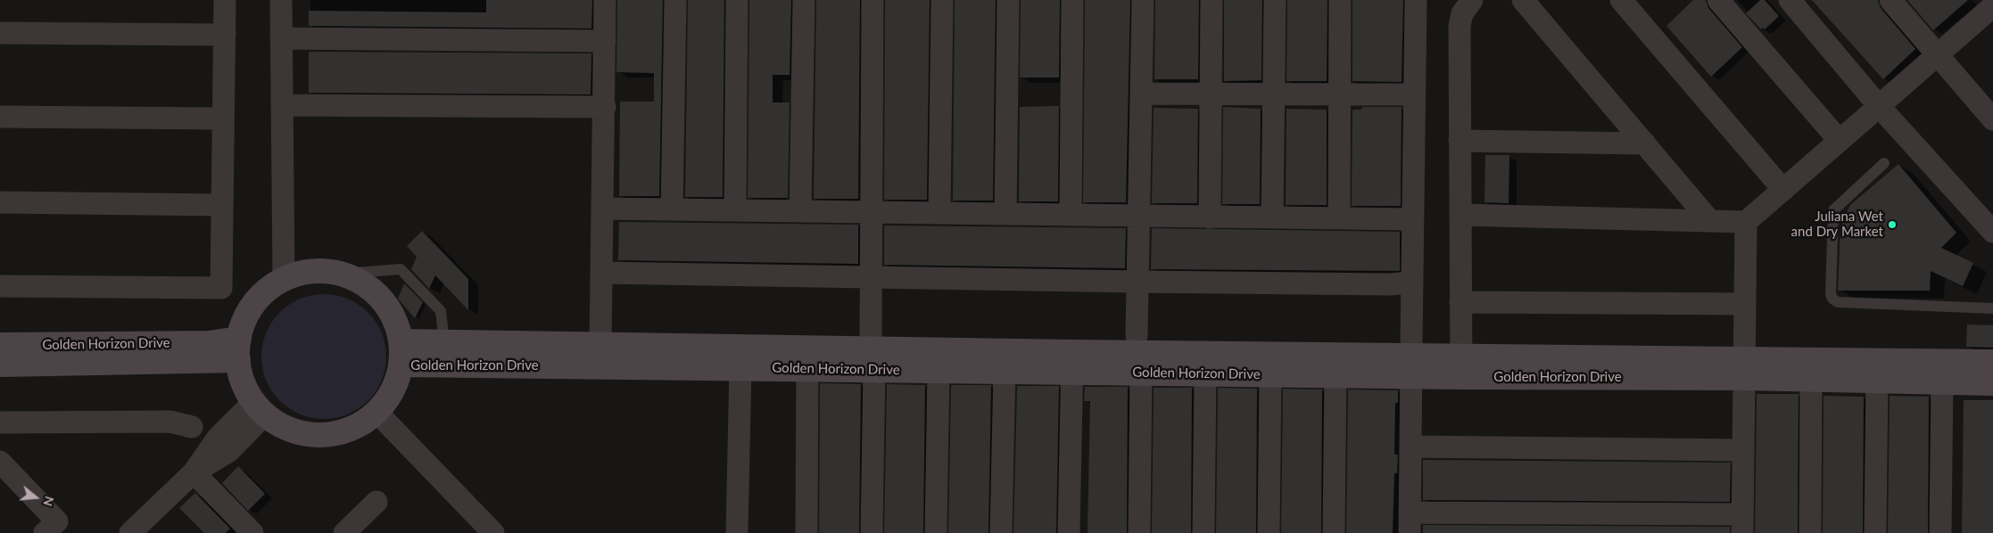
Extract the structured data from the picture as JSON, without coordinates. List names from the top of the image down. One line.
{"streets":{"street":["Golden Horizon Drive"]},"places":["Juliana Wet and Dry Market"],"north":"right"}
